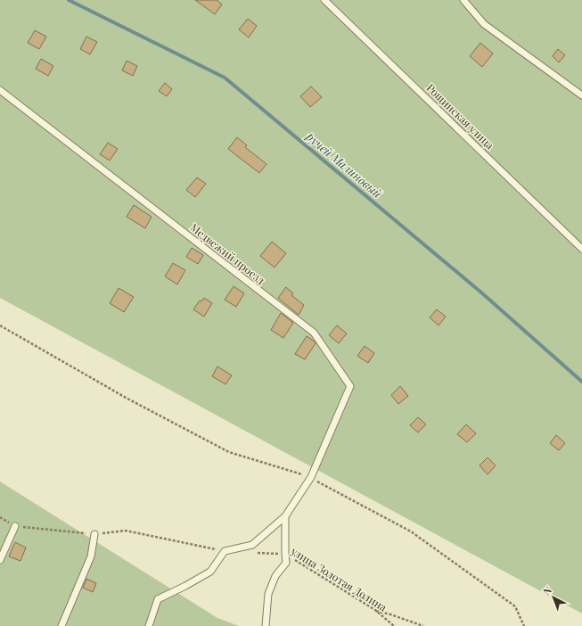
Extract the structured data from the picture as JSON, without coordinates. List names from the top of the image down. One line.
{"streets":{"lane":["Рощинская улица","Медвежий проезд"],"path":["улица Золотая Долина"]},"water":["ручей Малиновый"],"north":"top left"}
